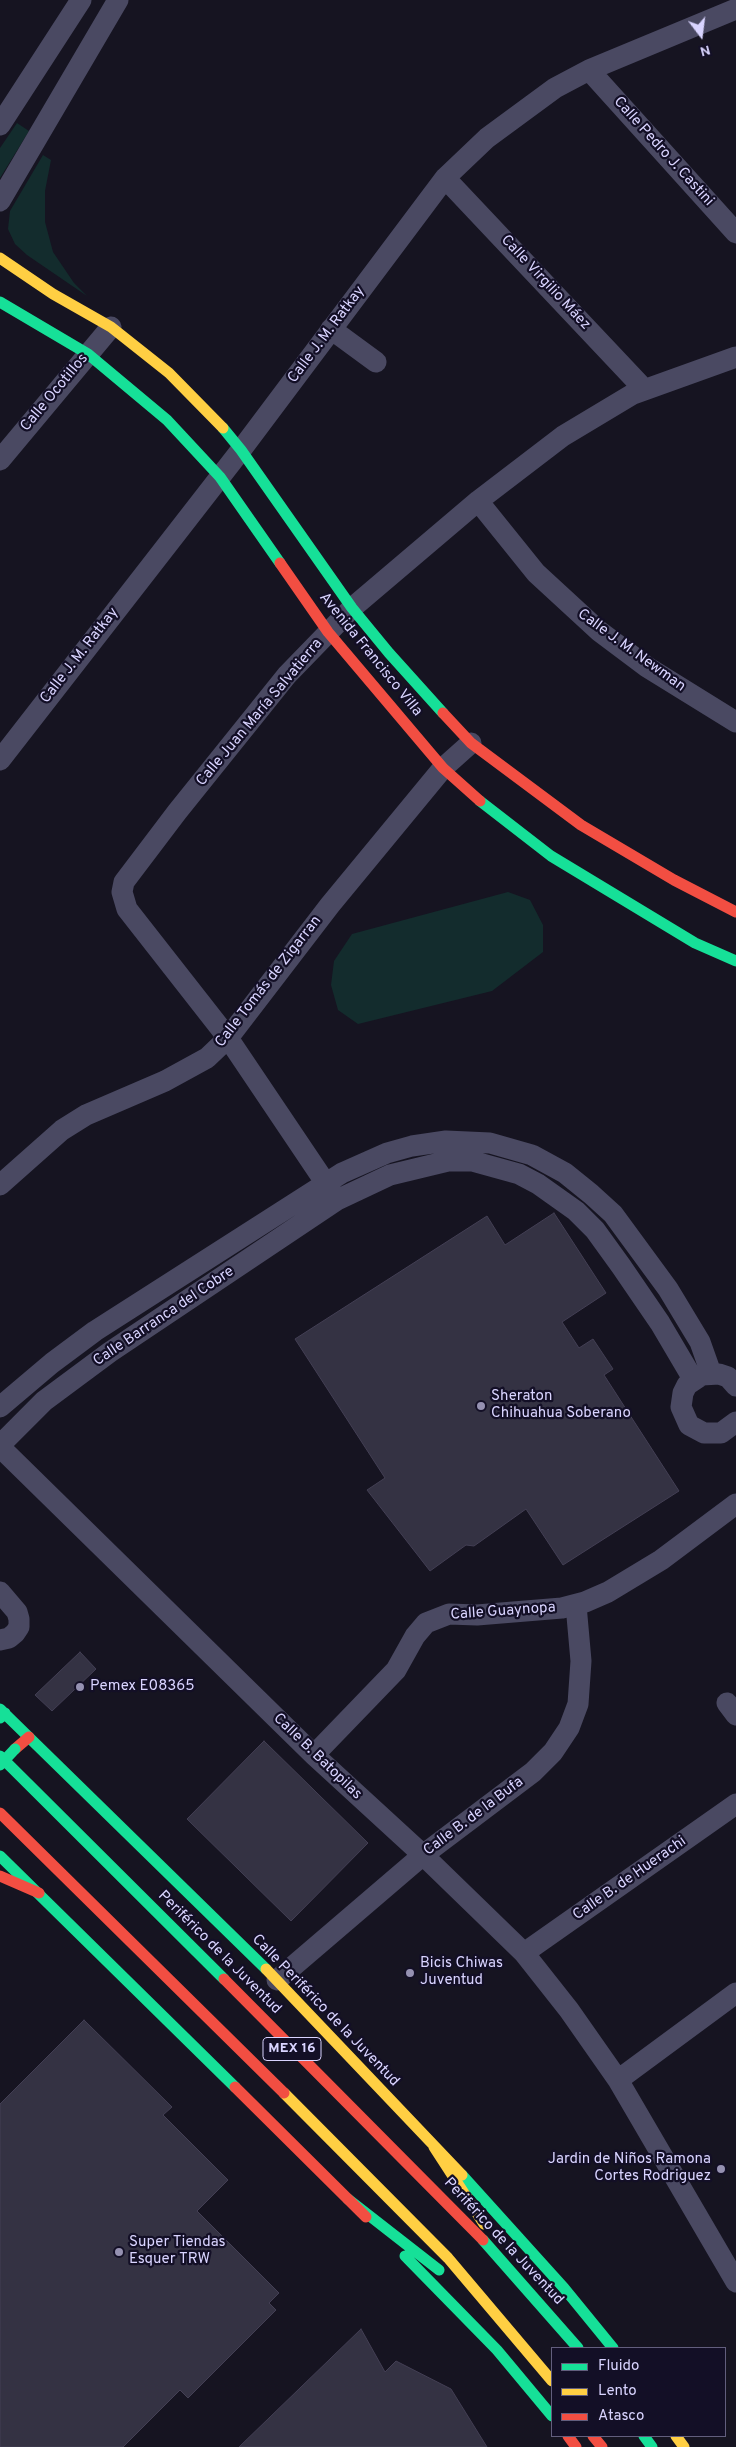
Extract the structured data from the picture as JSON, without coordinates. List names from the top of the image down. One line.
{"streets":{"main road":["Avenida Francisco Villa","Periférico de la Juventud","Calle Periférico de la Juventud","MEX 16"],"street":["Calle Pedro J. Castini","Calle Virgilio Máez","Calle J. M. Ratkay","Calle Ocotillos","Calle J. M. Newman","Calle Juan María Salvatierra","Calle Tomás de Zigarran","Calle Barranca del Cobre","Calle Guaynopa","Calle B. Batopilas","Calle B. de la Bufa","Calle B. de Huerachi"]},"crossings":[["Calle Pedro J. Castini","Calle J. M. Ratkay"],["Calle Virgilio Máez","Calle J. M. Ratkay"],["Calle Virgilio Máez","Calle Juan María Salvatierra"],["Calle J. M. Ratkay","Avenida Francisco Villa"],["Calle Ocotillos","Avenida Francisco Villa"],["Calle J. M. Newman","Calle Juan María Salvatierra"],["Avenida Francisco Villa","Calle Juan María Salvatierra"],["Avenida Francisco Villa","Calle Tomás de Zigarran"],["Calle Juan María Salvatierra","Calle Tomás de Zigarran"],["Calle Juan María Salvatierra","Calle Barranca del Cobre"],["Calle Barranca del Cobre","Calle B. Batopilas"],["Calle Guaynopa","Calle B. Batopilas"],["Calle Guaynopa","Calle B. de la Bufa"],["Calle B. Batopilas","Calle B. de la Bufa"],["Calle B. Batopilas","Calle B. de Huerachi"],["Calle B. de la Bufa","Calle Periférico de la Juventud"]],"places":["Sheraton Chihuahua Soberano","Pemex E08365","Bicis Chiwas Juventud","Jardin de Niños Ramona Cortes Rodriguez","Super Tiendas Esquer TRW"],"legend":["Fluido","Lento","Atasco"],"north":"bottom"}
